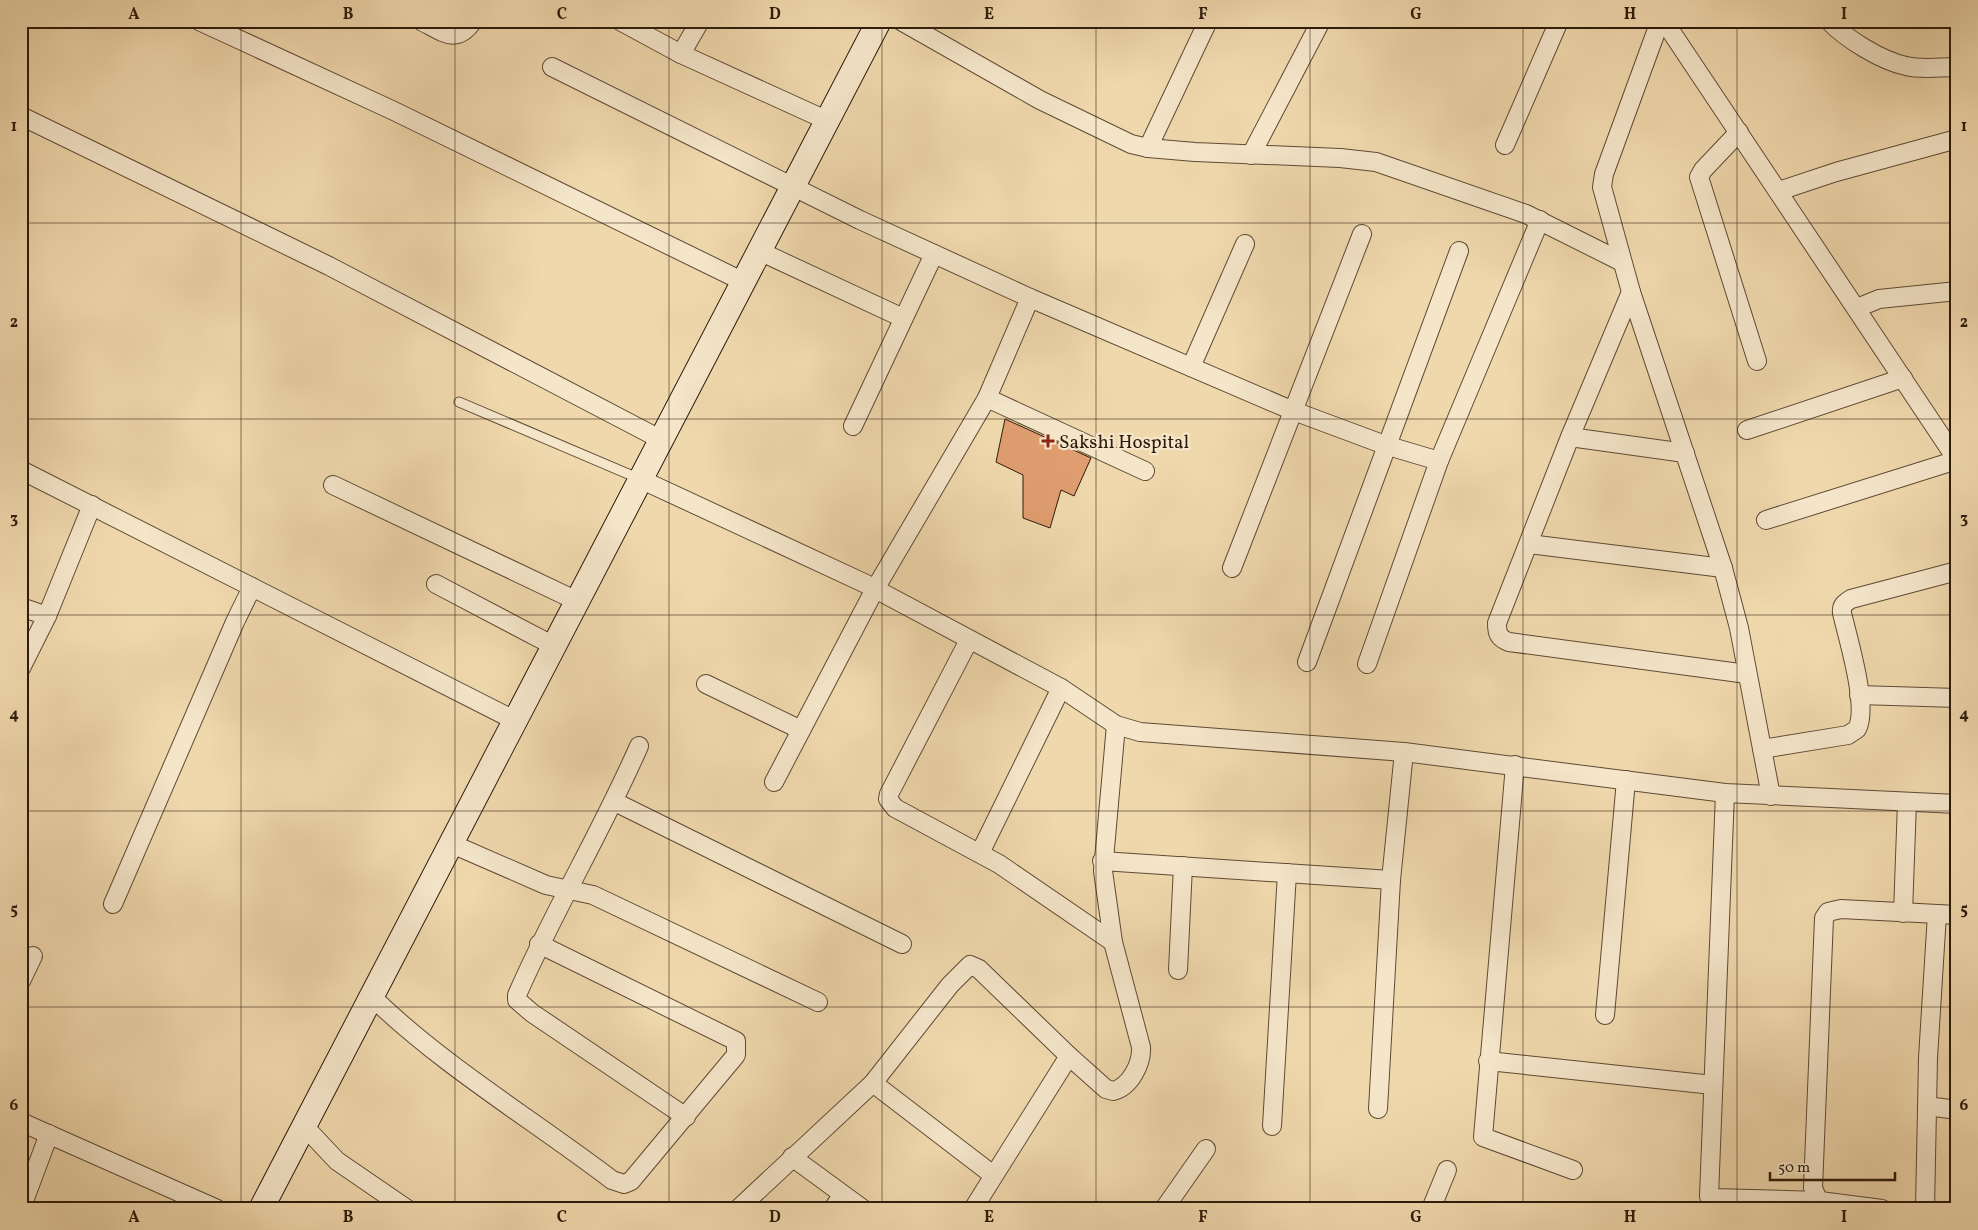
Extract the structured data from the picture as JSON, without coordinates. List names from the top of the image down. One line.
{"places":{"health":["Sakshi Hospital"]},"scale_bar":"50 m","grid":{"columns":["A","B","C","D","E","F","G","H","I"],"rows":["1","2","3","4","5","6"]}}
